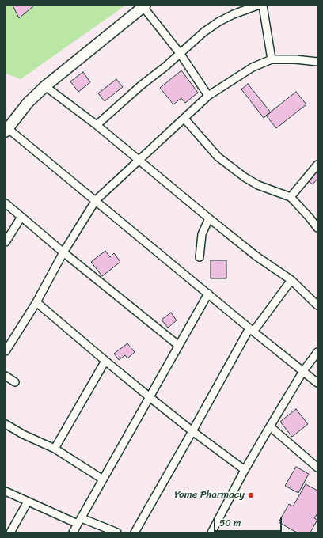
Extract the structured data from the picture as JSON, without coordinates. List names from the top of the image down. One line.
{"places":["Yome Pharmacy"],"scale_bar":"50 m"}
